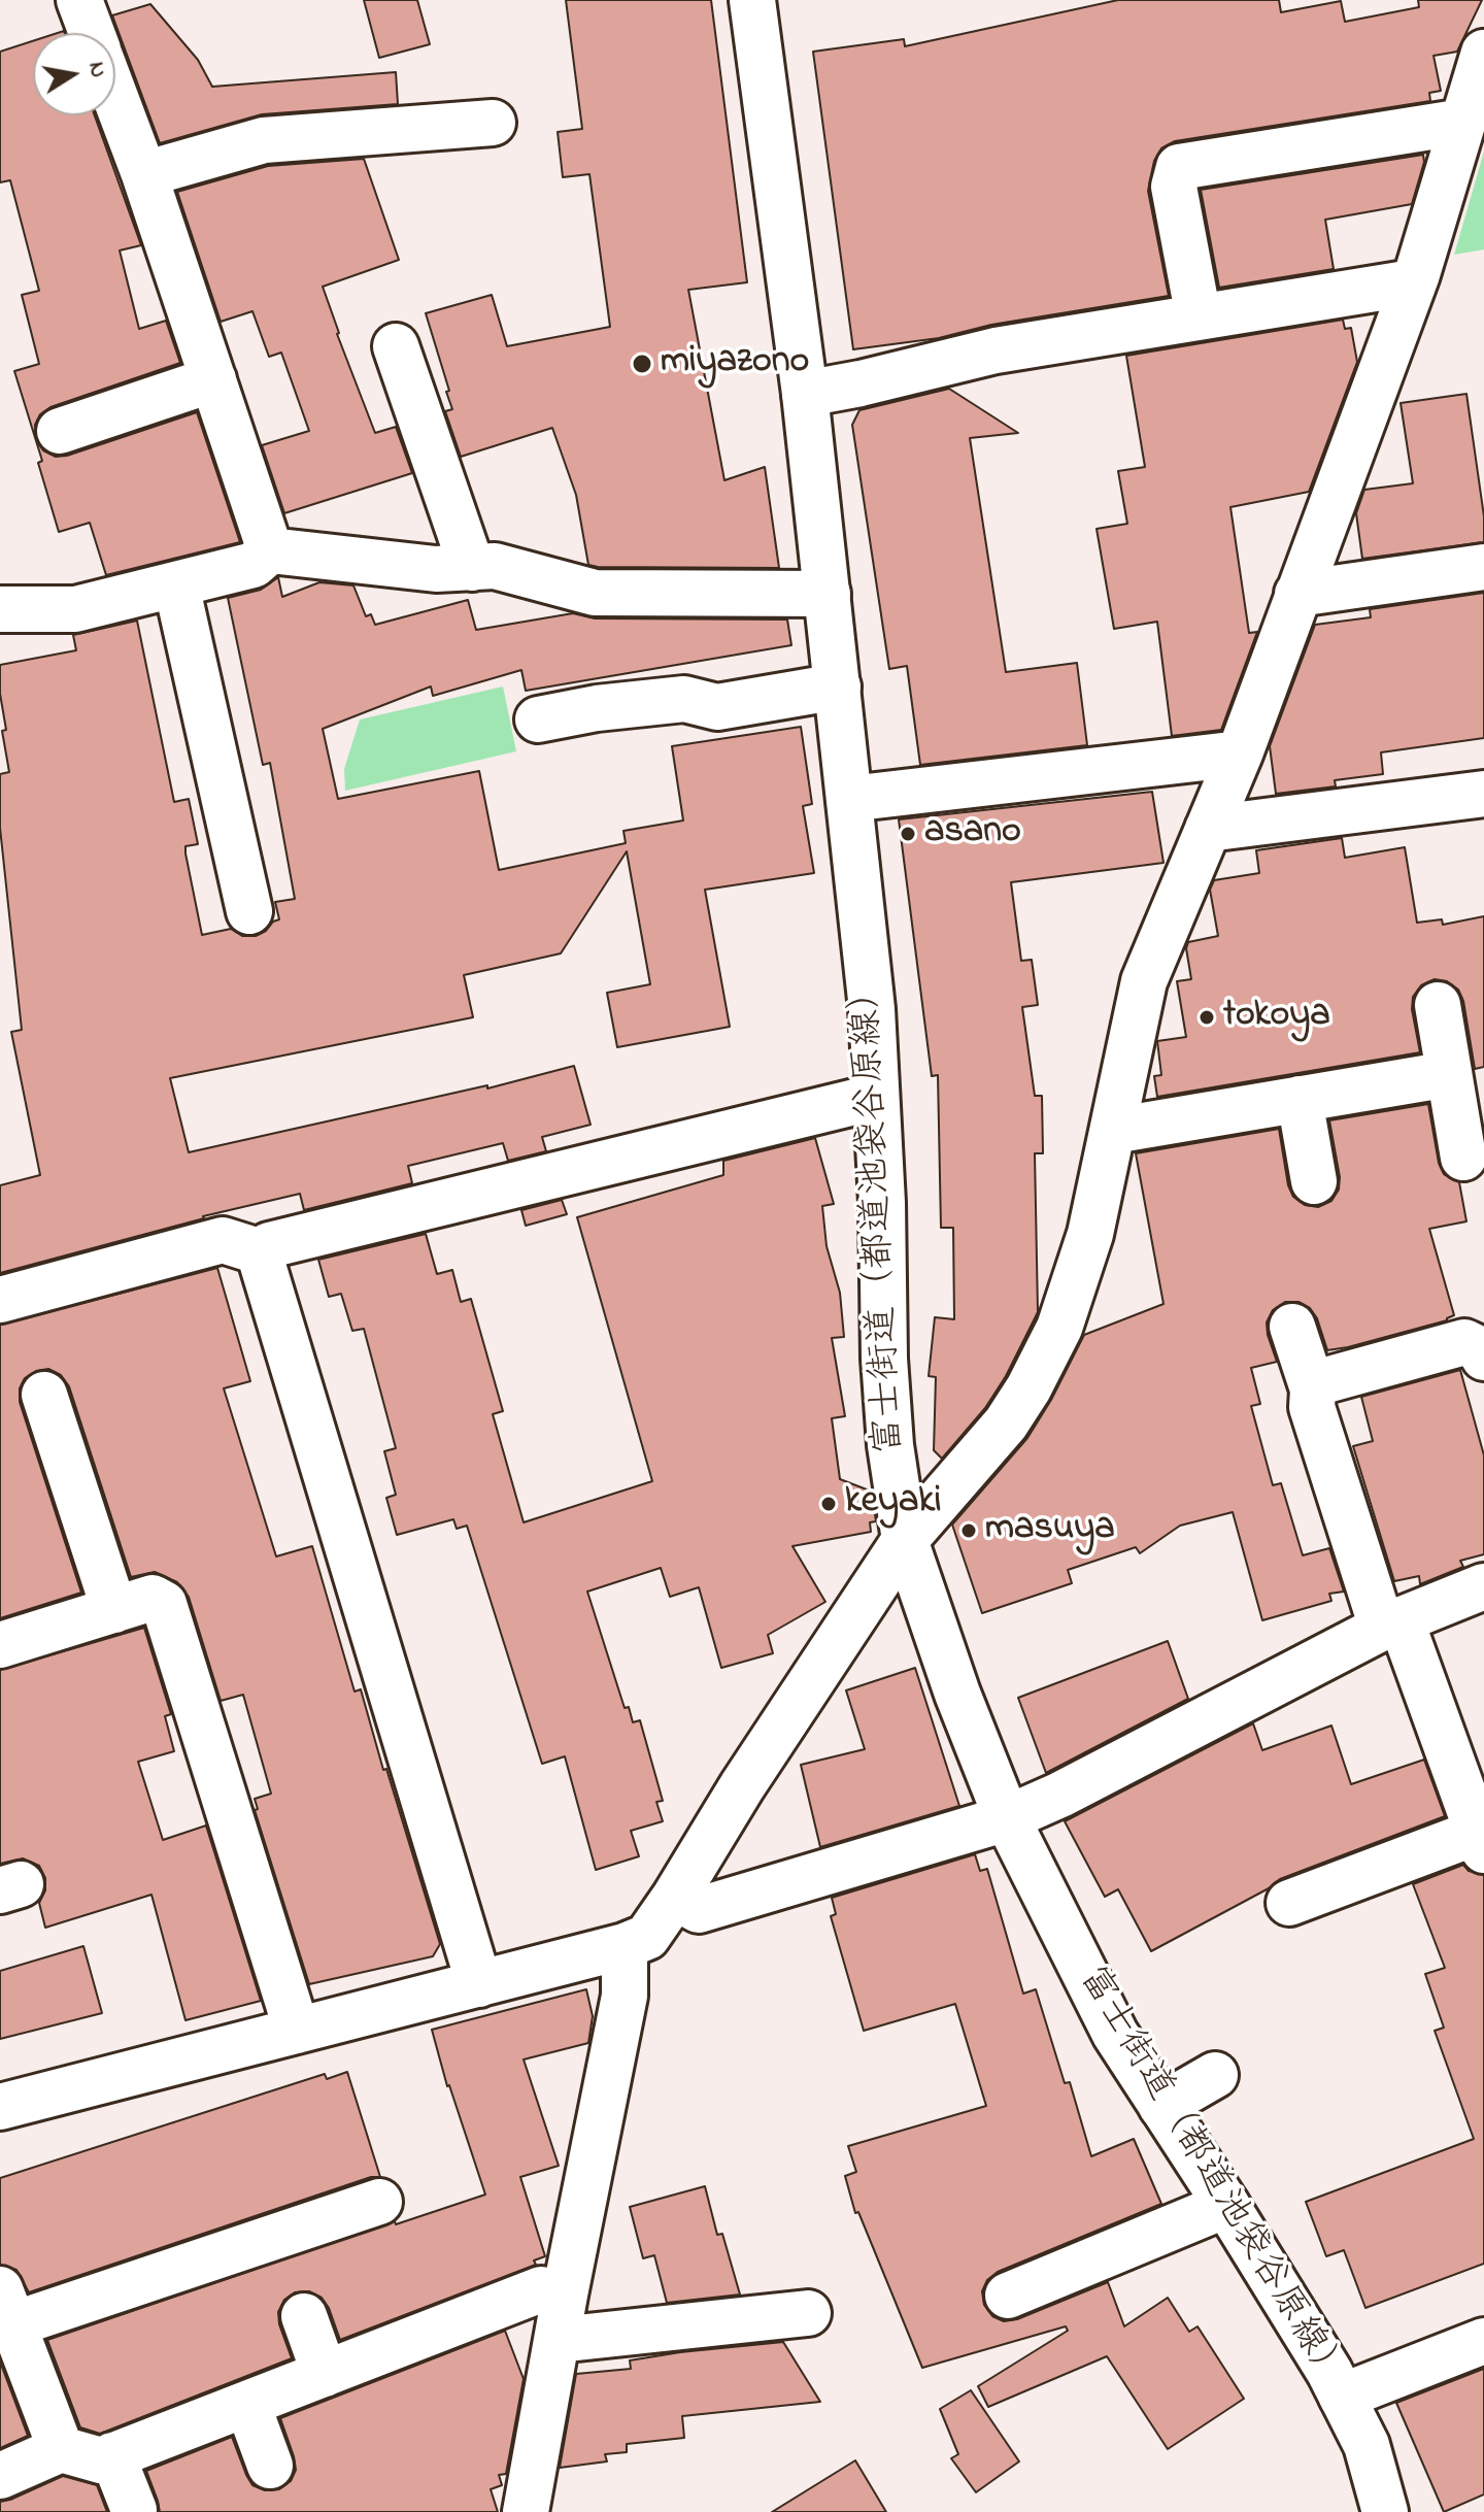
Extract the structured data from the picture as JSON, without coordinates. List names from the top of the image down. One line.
{"streets":{"street":["富士街道（都道池袋谷原線）"]},"places":["miyazono","asano","tokoya","keyaki","masuya"],"north":"right"}
